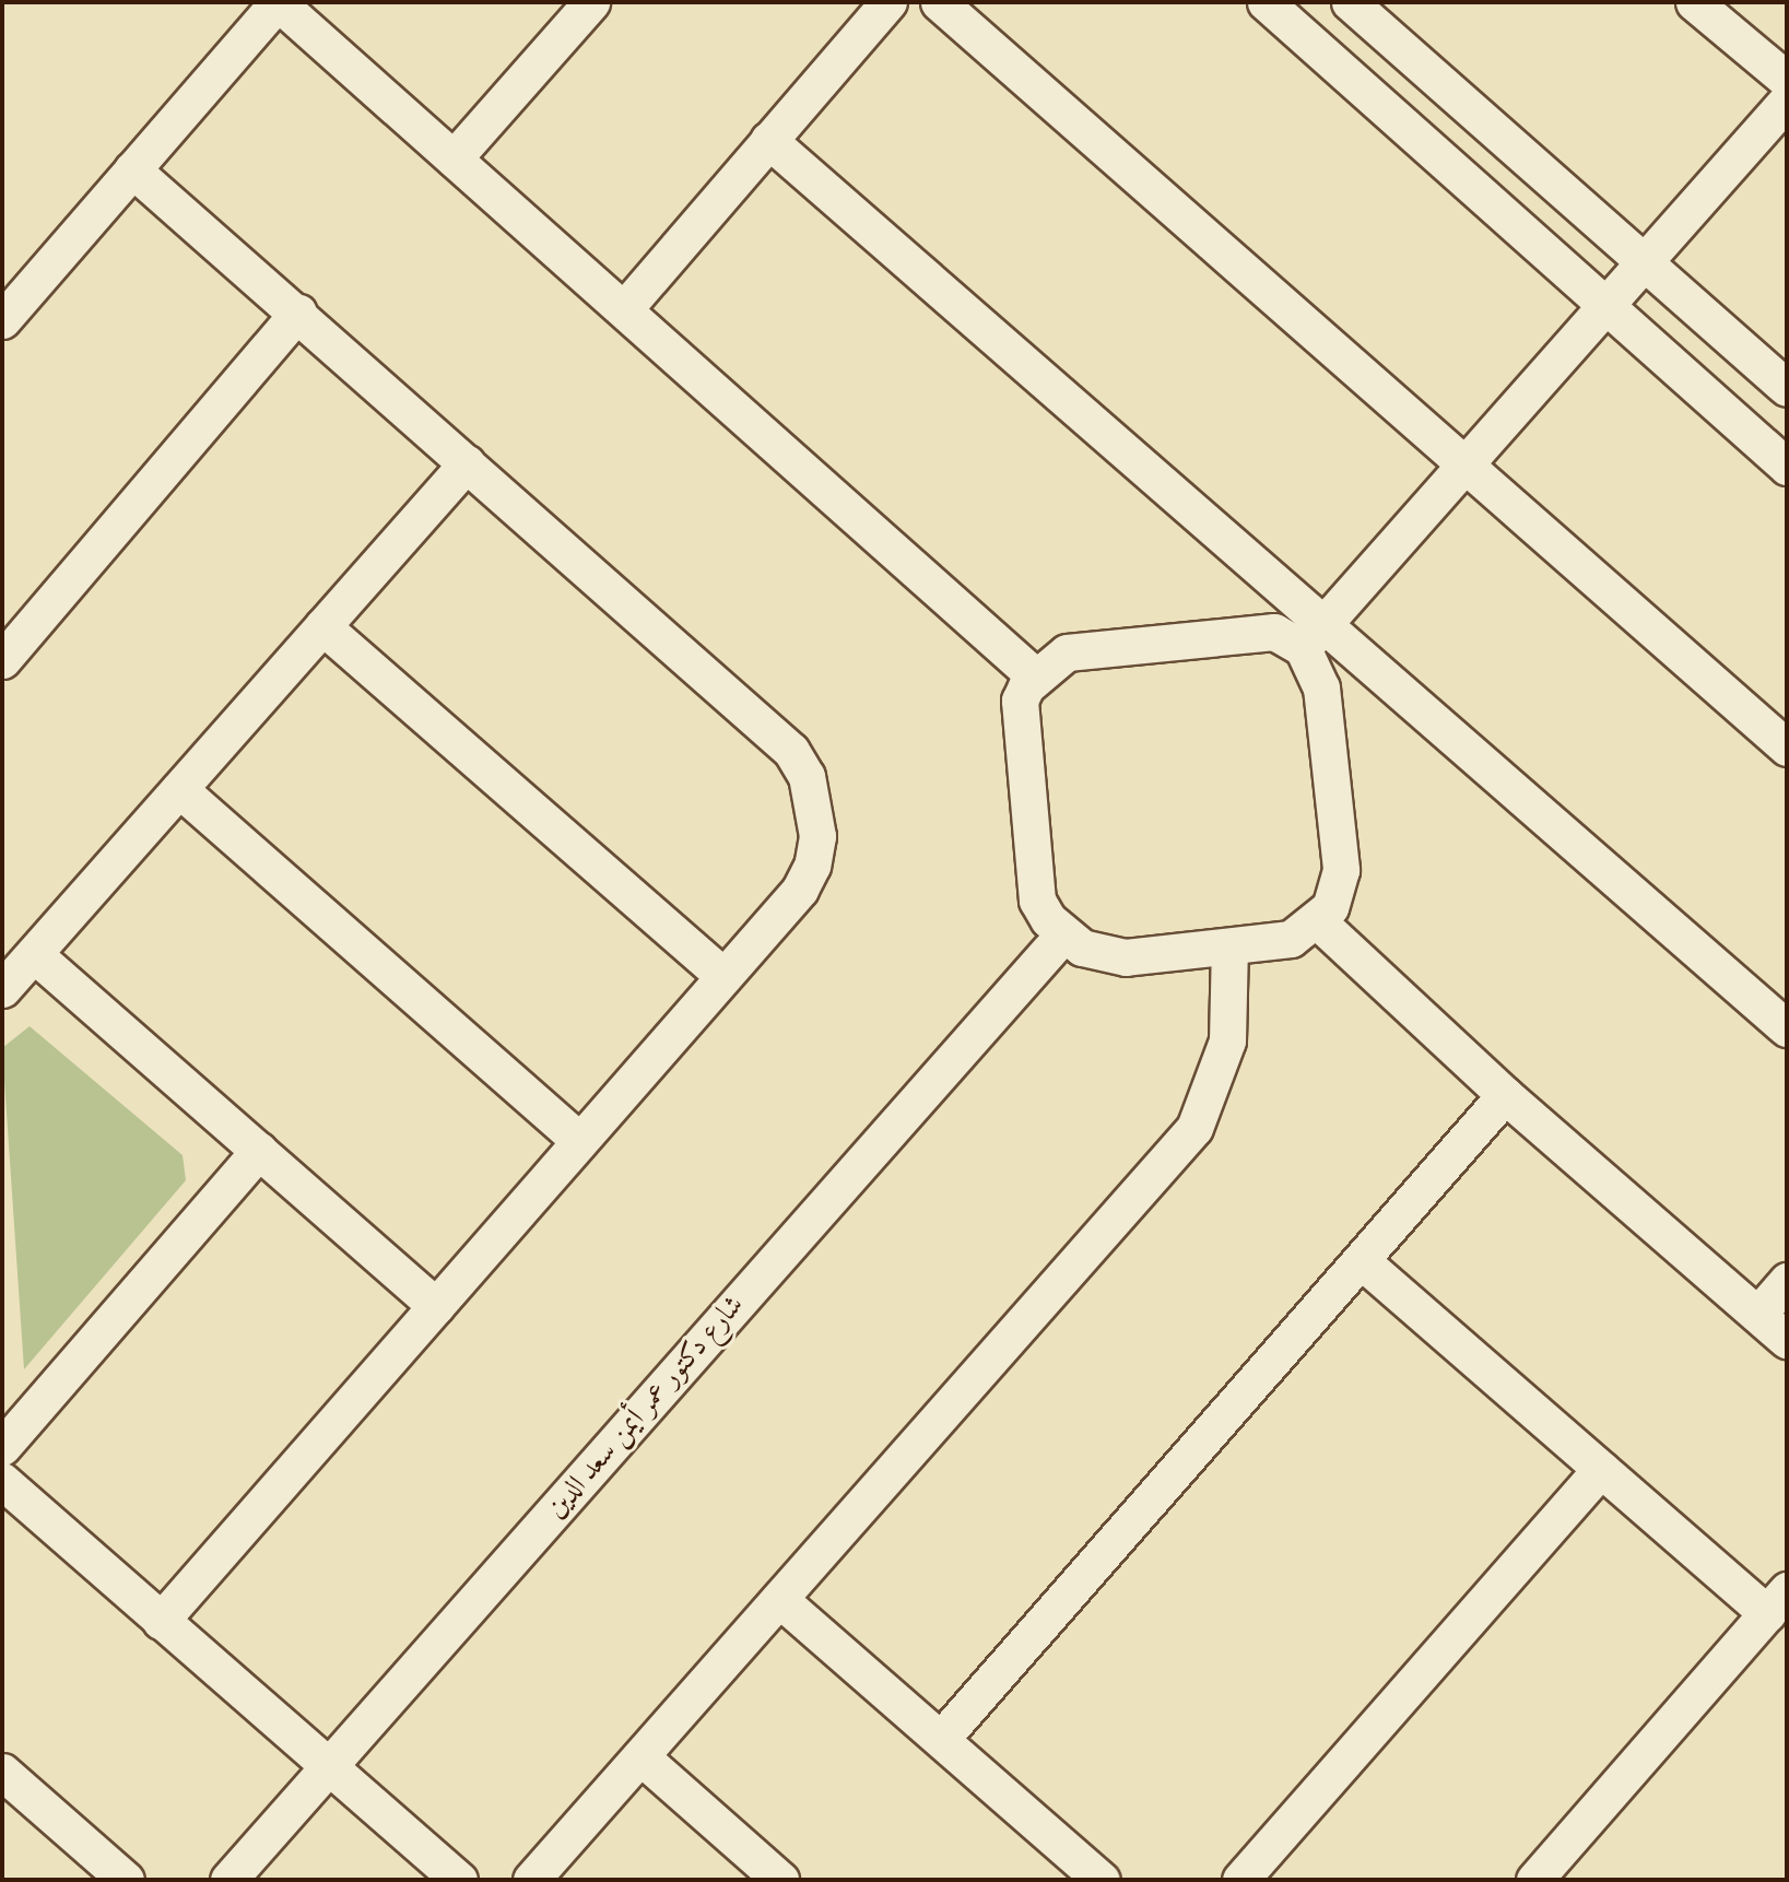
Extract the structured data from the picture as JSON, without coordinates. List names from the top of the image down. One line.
{"streets":{"street":["شارع دكتور عمر أيمن سعد الدين"]}}
